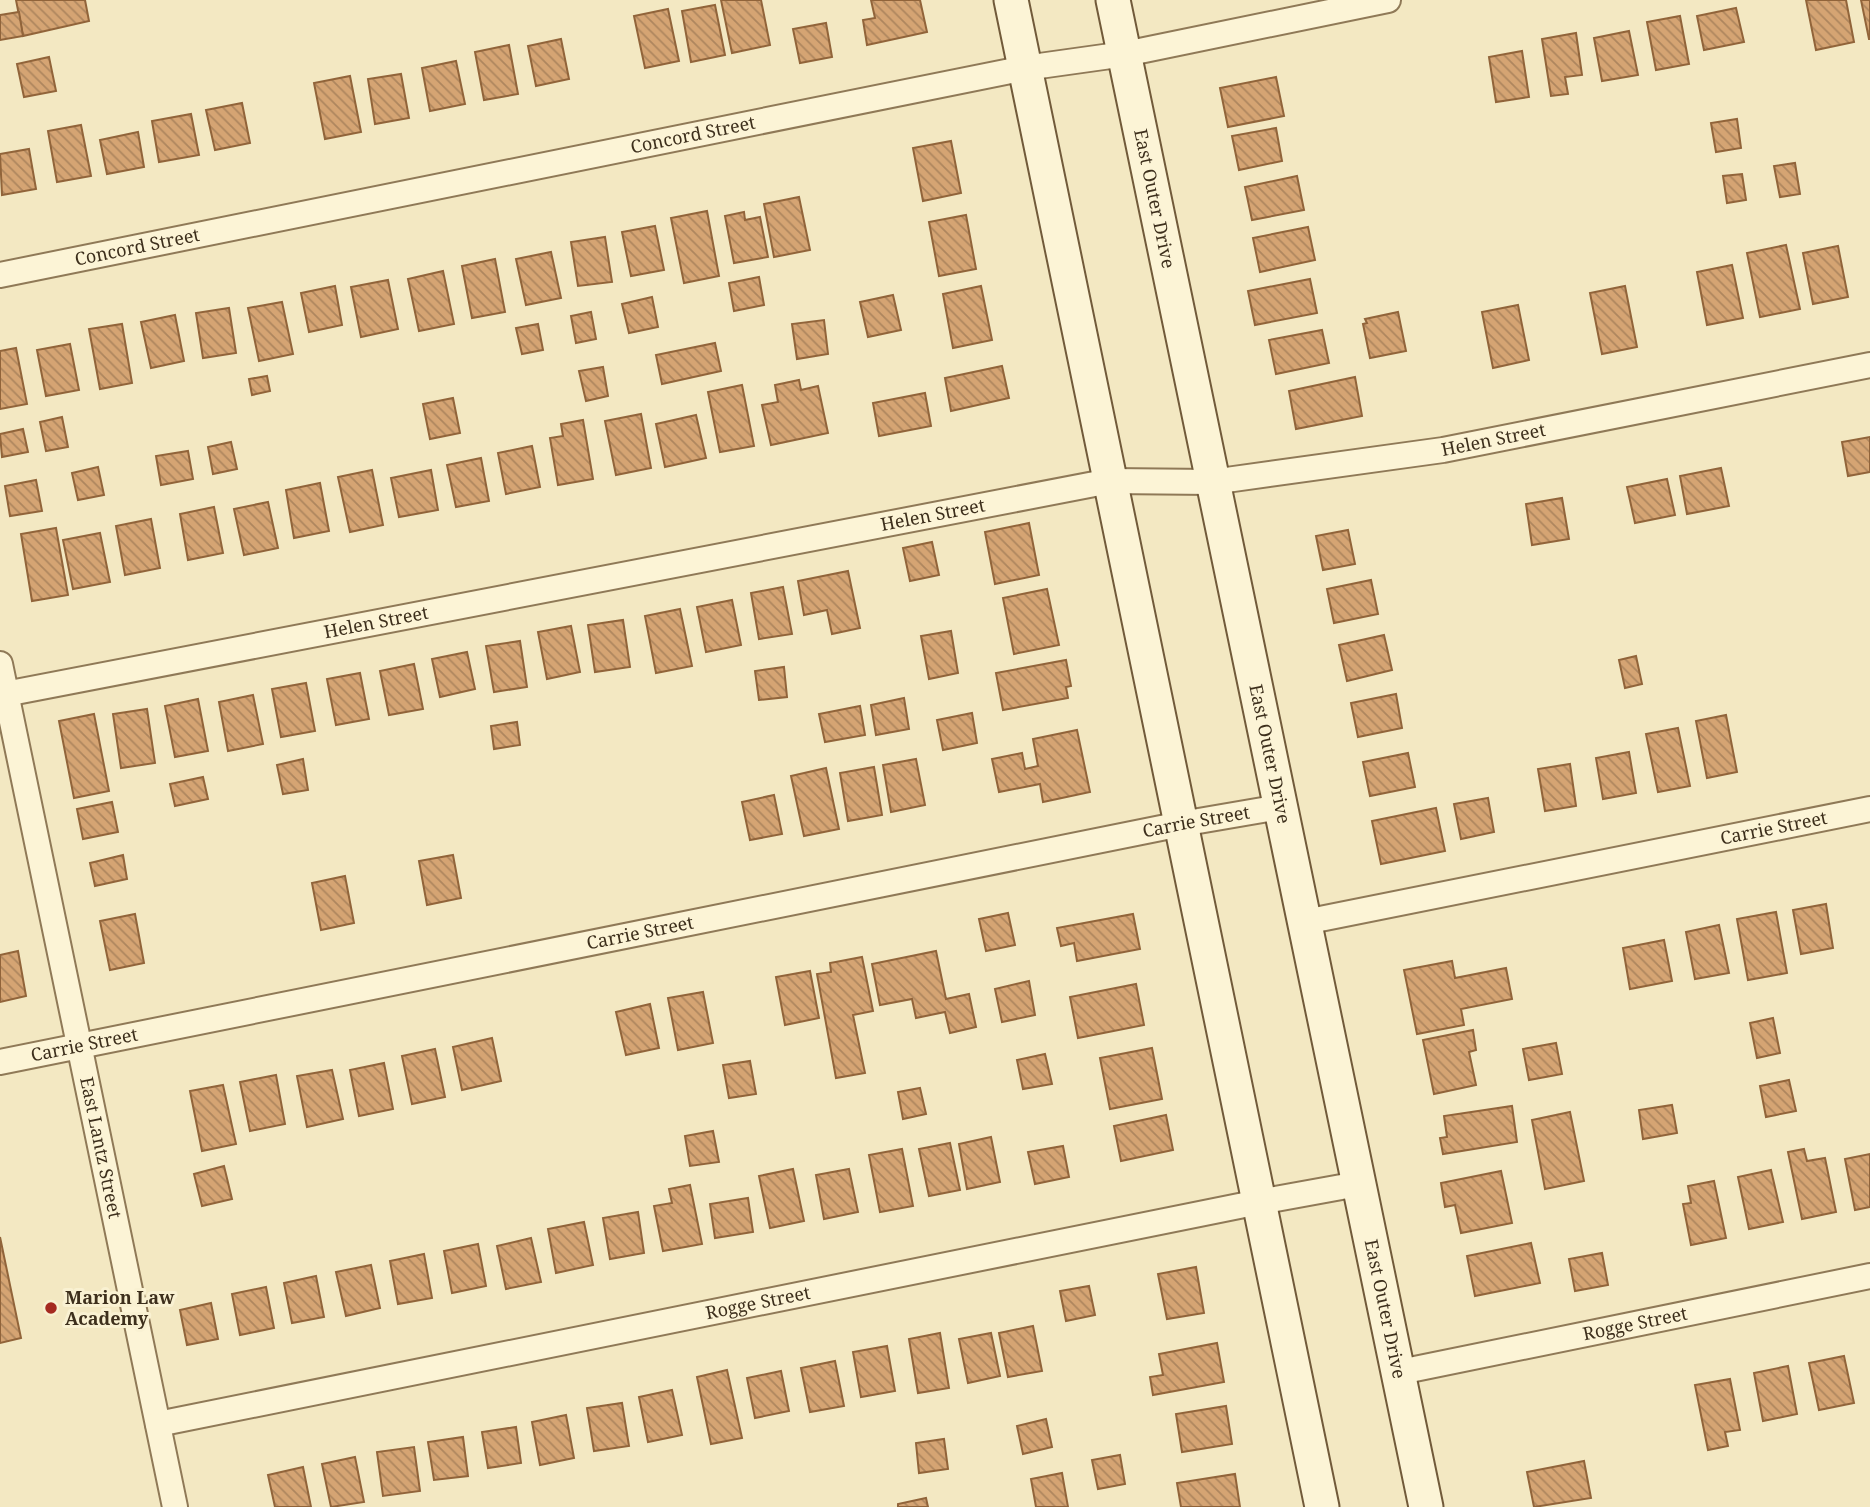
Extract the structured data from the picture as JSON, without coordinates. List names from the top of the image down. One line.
{"streets":{"main road":["East Outer Drive"],"street":["Concord Street","Helen Street","Carrie Street","East Lantz Street","Rogge Street"]},"crossings":[["Concord Street","East Outer Drive"],["East Outer Drive","Helen Street"],["East Outer Drive","Carrie Street"],["East Outer Drive","Rogge Street"],["Helen Street","East Lantz Street"],["Carrie Street","East Lantz Street"],["East Lantz Street","Rogge Street"]],"places":["Marion Law Academy"]}
